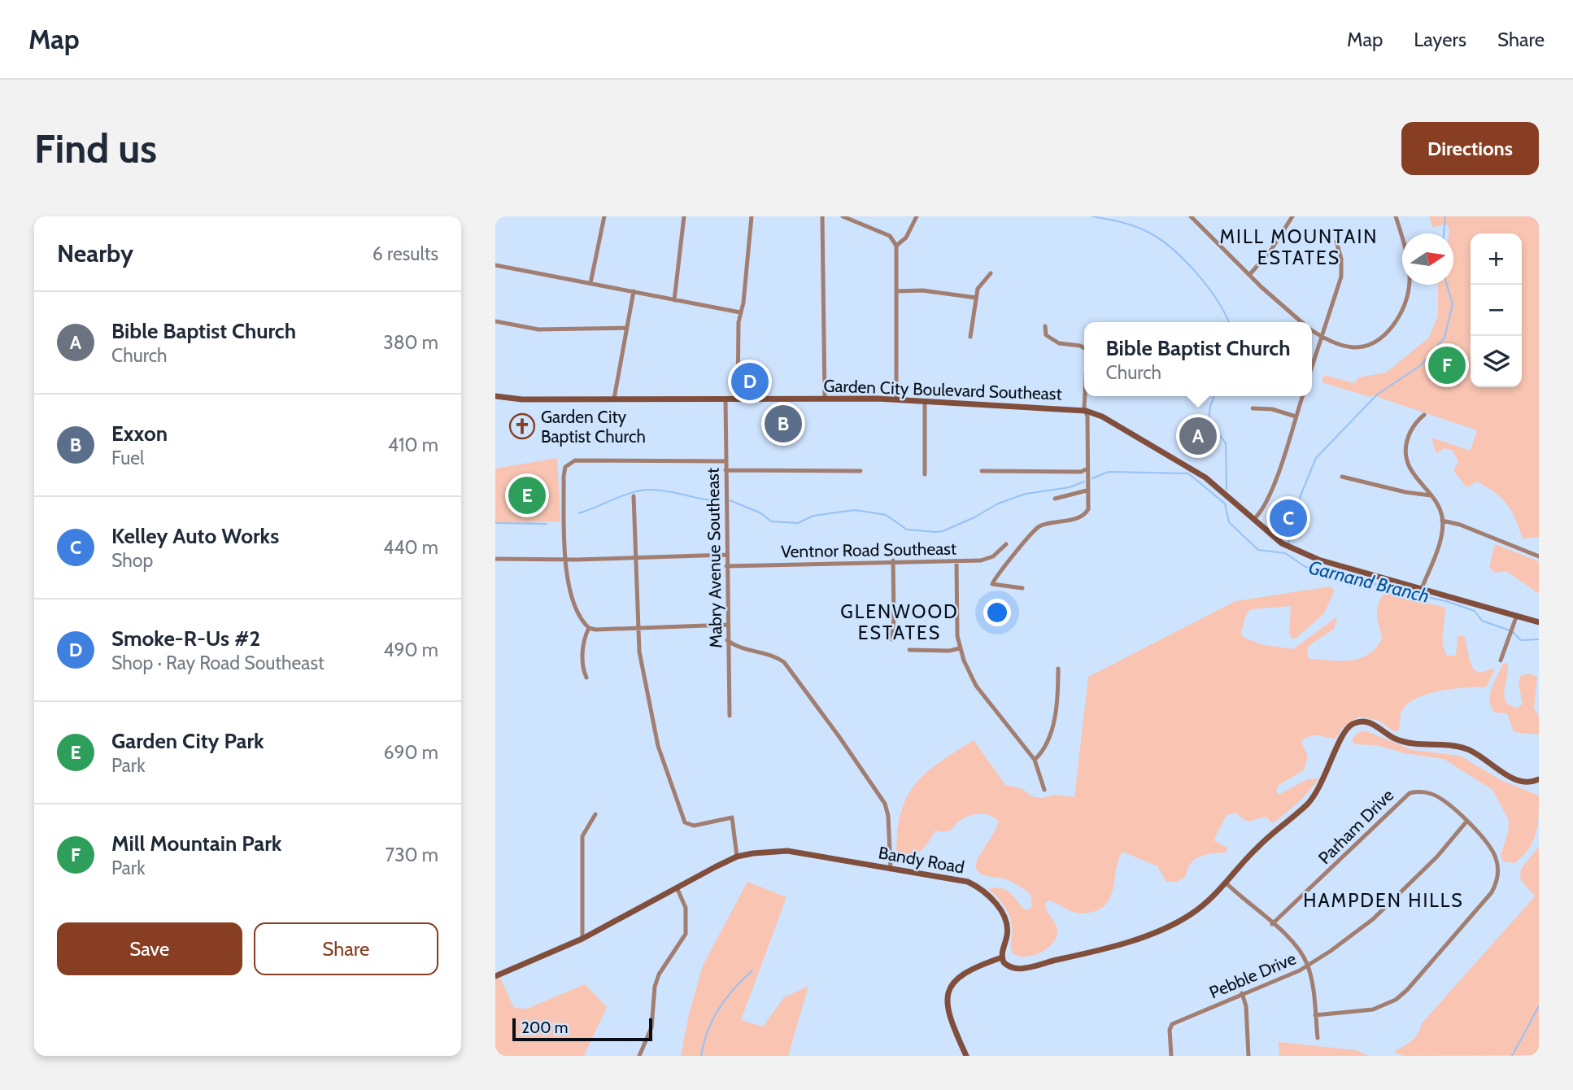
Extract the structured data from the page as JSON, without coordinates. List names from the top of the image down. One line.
{"streets":{"street":["Garden City Boulevard Southeast","Ventnor Road Southeast","Mabry Avenue Southeast","Parham Drive","Bandy Road","Pebble Drive"]},"crossings":[["Garden City Boulevard Southeast","Mabry Avenue Southeast"],["Ventnor Road Southeast","Mabry Avenue Southeast"],["Parham Drive","Pebble Drive"]],"districts":["MILL MOUNTAIN ESTATES","GLENWOOD ESTATES","HAMPDEN HILLS"],"water":["Garnand Branch"],"places":{"church":["Garden City Baptist Church"]},"scale_bar":"200 m","north":"right","page":{"header":"Map","nav":["Map","Layers","Share"],"buttons":["Directions",["Save","Share"]],"title":"Find us","heading":["Nearby","6 results"],"map_buttons":["+","−"],"list":[{"mark":"A","name":"Bible Baptist Church","note":"Church","value":"380 m"},{"mark":"B","name":"Exxon","note":"Fuel","value":"410 m"},{"mark":"C","name":"Kelley Auto Works","note":"Shop","value":"440 m"},{"mark":"D","name":"Smoke-R-Us #2","note":"Shop · Ray Road Southeast","value":"490 m"},{"mark":"E","name":"Garden City Park","note":"Park","value":"690 m"},{"mark":"F","name":"Mill Mountain Park","note":"Park","value":"730 m"}],"popup":["Bible Baptist Church","Church"],"pins":["F","D","B","A","E","C"],"scale":"200 m"}}
